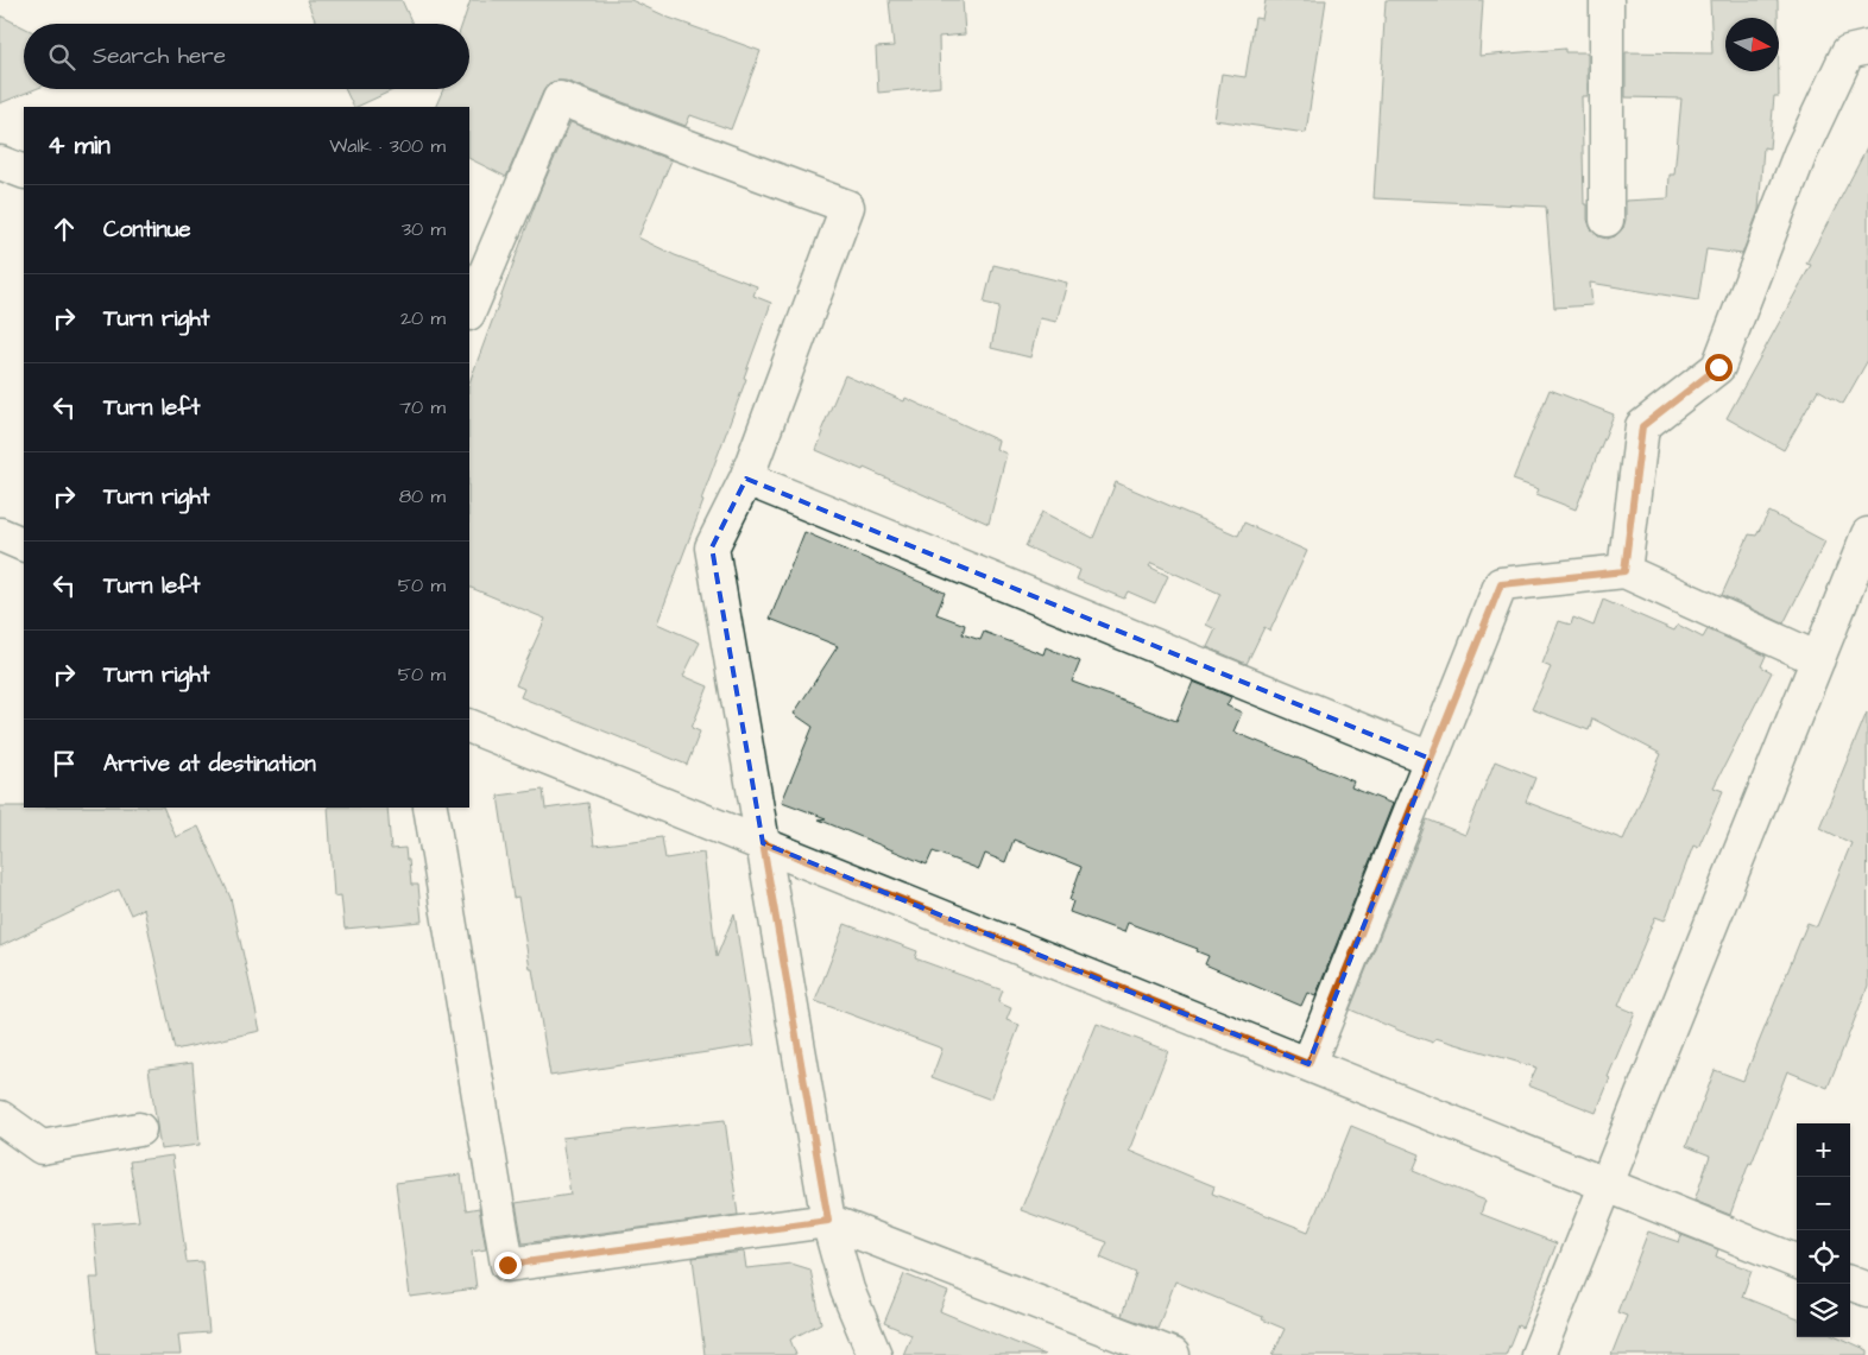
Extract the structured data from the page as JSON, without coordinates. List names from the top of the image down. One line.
{"north":"right","page":{"search":"Search here","heading":["4 min","Walk · 300 m"],"list":[["Continue","30 m"],["Turn right","20 m"],["Turn left","70 m"],["Turn right","80 m"],["Turn left","50 m"],["Turn right","50 m"],"Arrive at destination"],"map_buttons":["+","−"]}}
